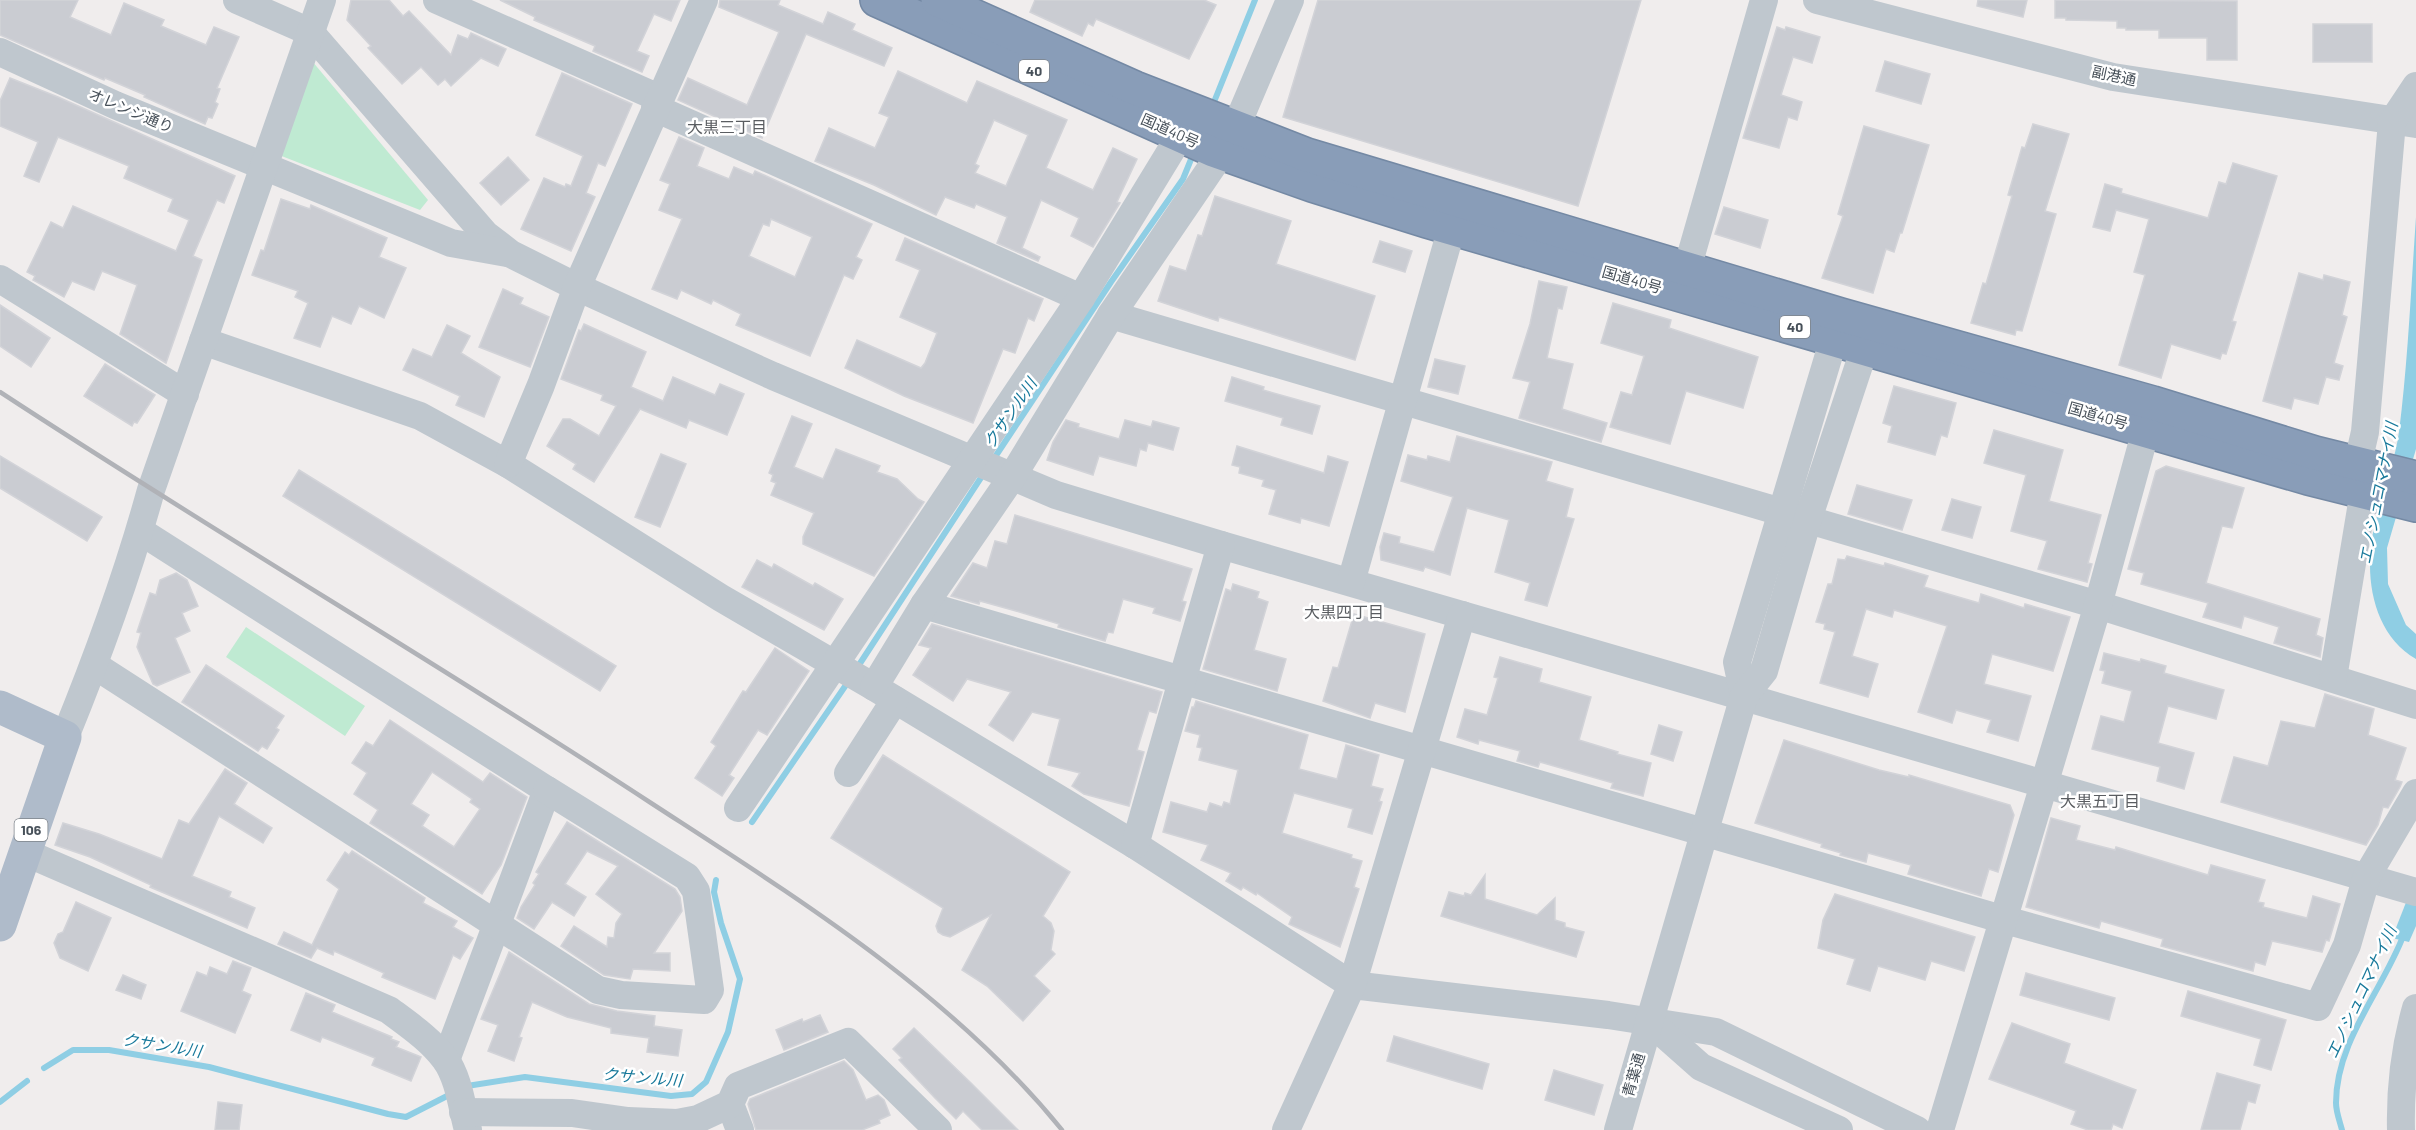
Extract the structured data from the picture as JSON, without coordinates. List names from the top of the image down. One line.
{"streets":{"highway":["40","国道40号"],"main road":["106"],"street":["副港通","オレンジ通り","青葉通"]},"districts":["大黒三丁目","大黒四丁目","大黒五丁目"],"water":["クサンル川","エノシュコマナイ川"]}
